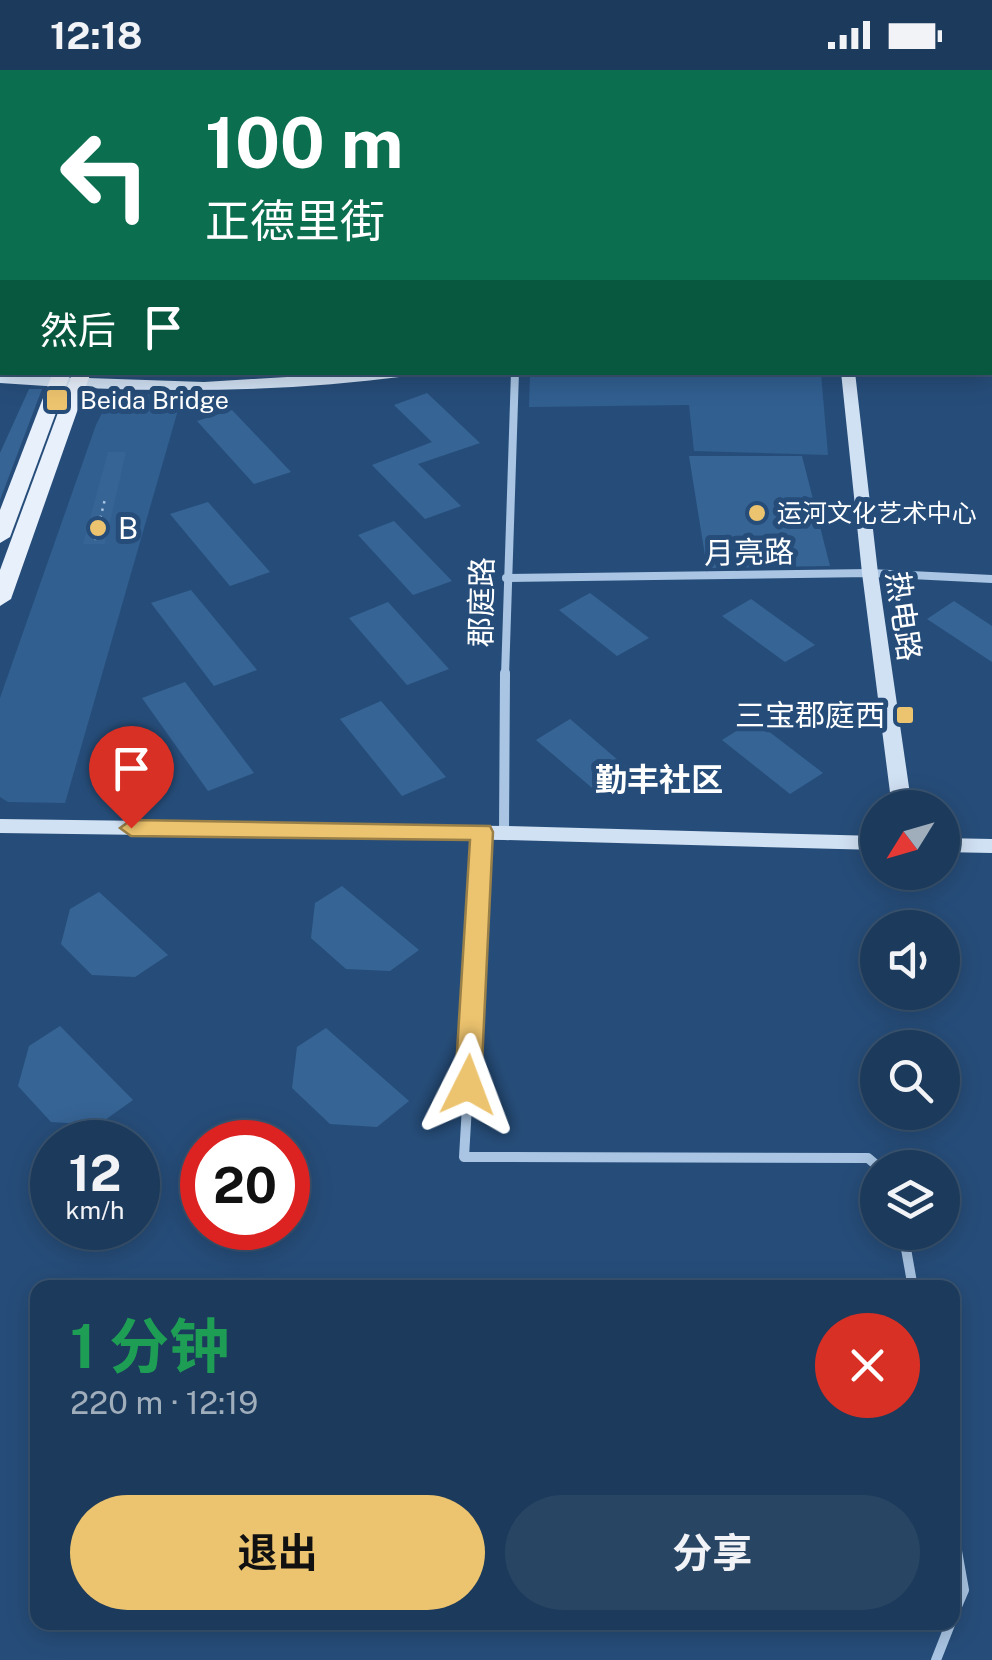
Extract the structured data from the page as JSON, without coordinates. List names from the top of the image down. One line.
{"streets":{"street":["月亮路","郡庭路","热电路"]},"crossings":[["月亮路","郡庭路"],["月亮路","热电路"]],"districts":["勤丰社区"],"places":{"transit":["Beida Bridge","三宝郡庭西"],"other":["运河文化艺术中心","B"]},"north":"bottom left","page":{"status":"12:18","turn":["100 m","正德里街"],"then":"然后","speed":"12 km/h","limit":"20","heading":["1 分钟","220 m · 12:19"],"buttons":["退出","分享"]}}
